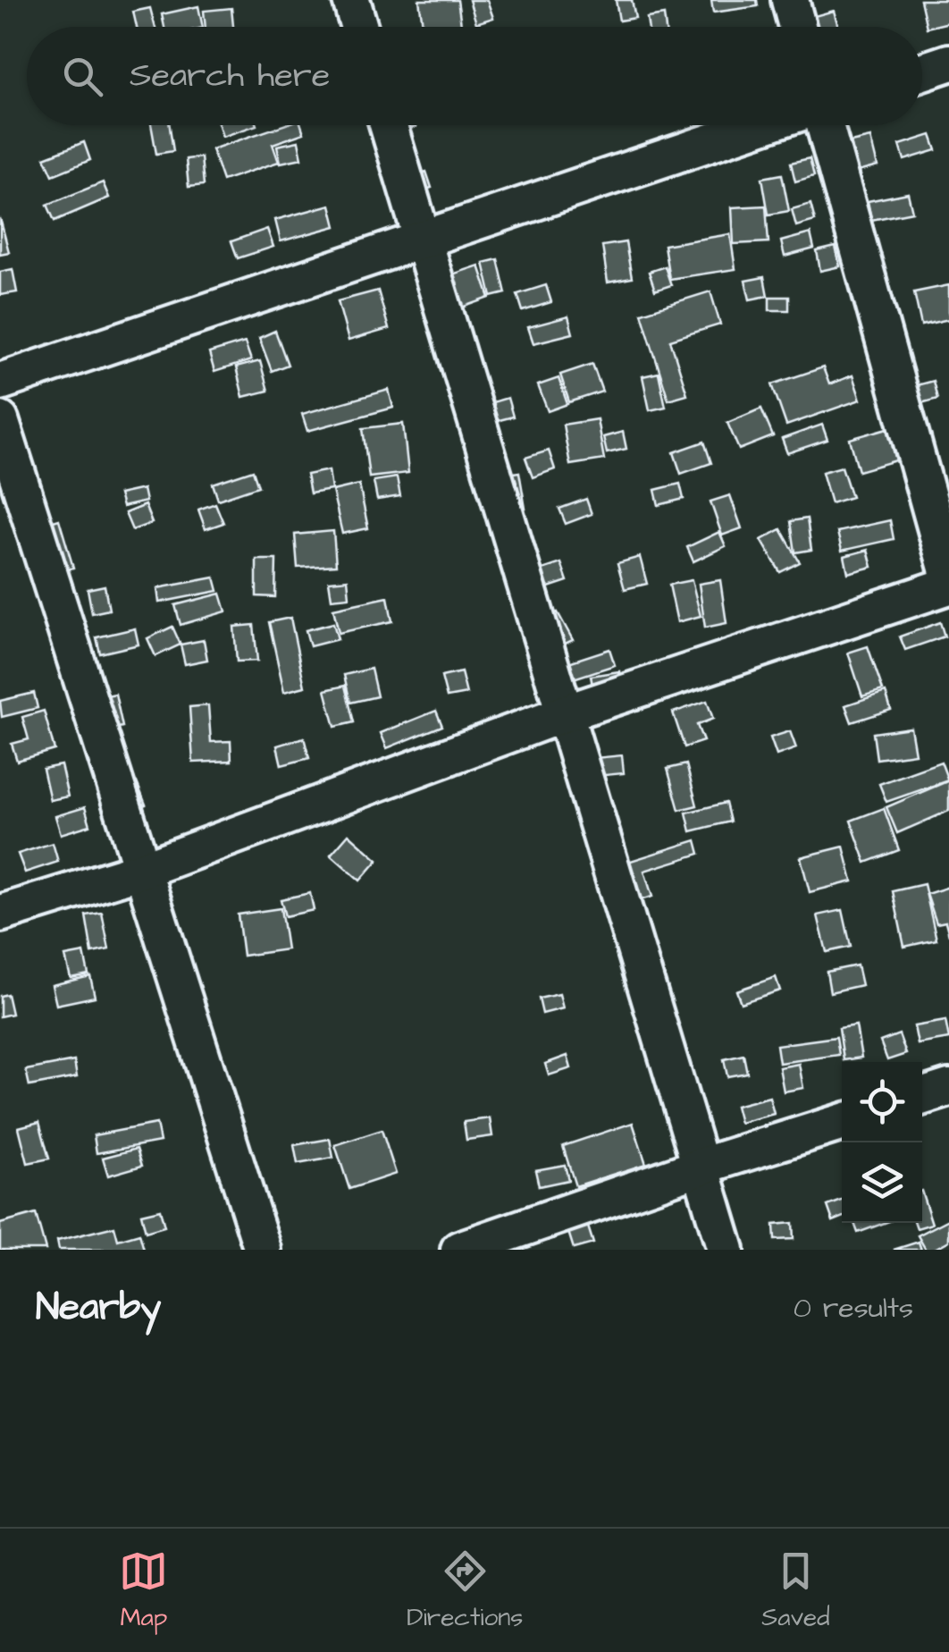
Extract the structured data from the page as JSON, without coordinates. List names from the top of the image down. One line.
{"page":{"search":"Search here","heading":["Nearby","0 results"],"nav":["Map","Directions","Saved"]}}
